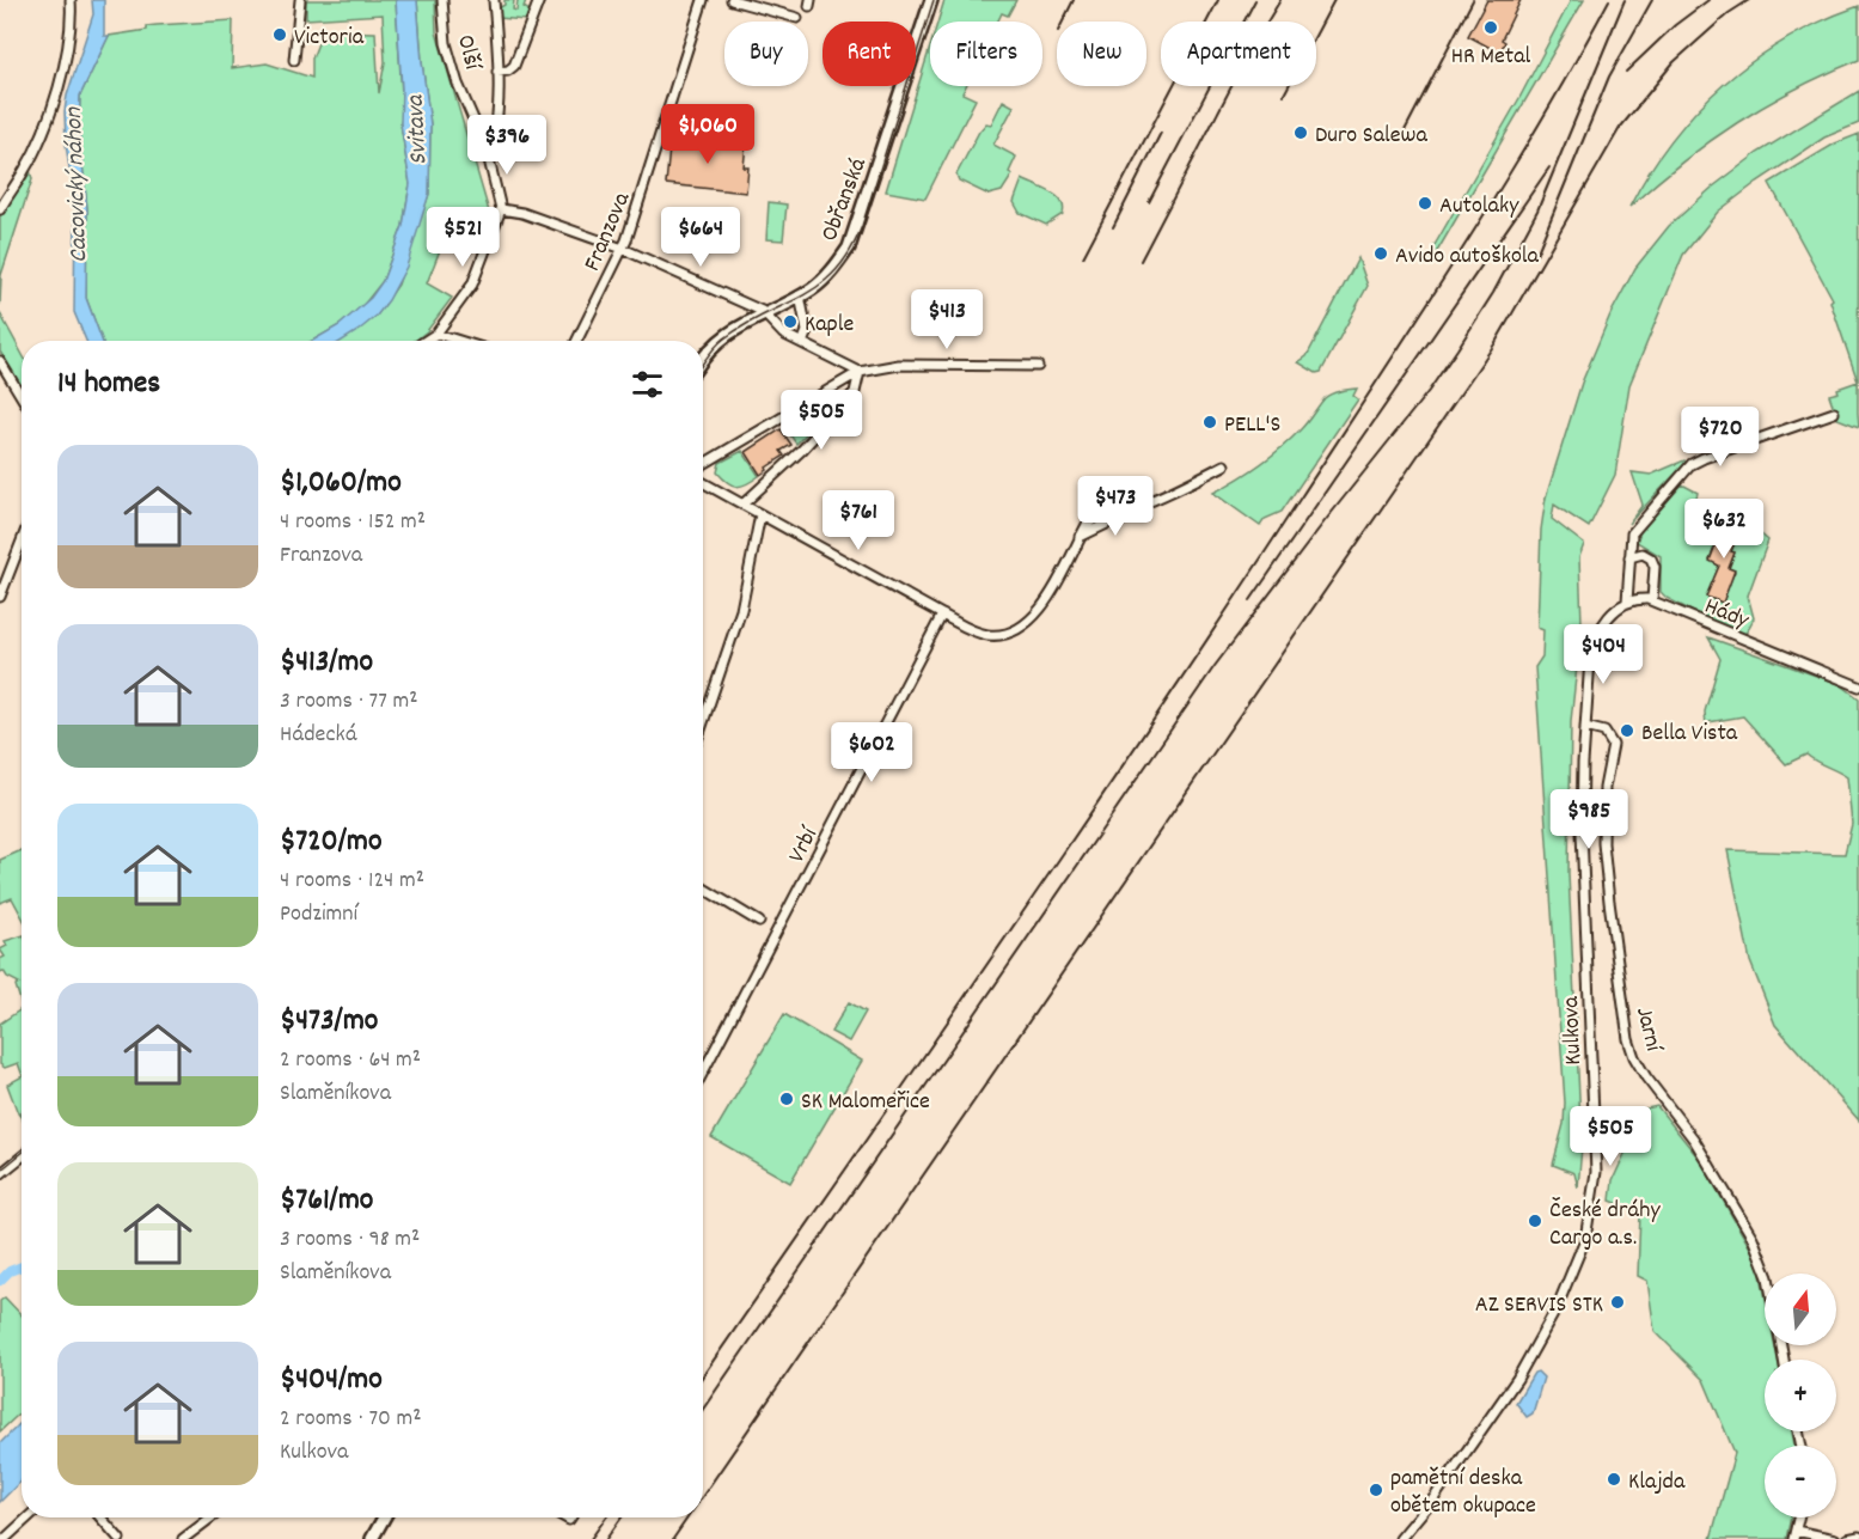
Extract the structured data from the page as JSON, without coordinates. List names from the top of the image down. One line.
{"streets":{"main road":["Obřanská"],"street":["Olší","Franzova","Hády","Vrbí","Jarní","Kulkova"]},"crossings":[["Hády","Kulkova"],["Jarní","Kulkova"]],"water":["Svitava","Cacovický náhon"],"places":["HR Metal","Victoria","Duro Salewa","Autolaky","Avido autoškola","Kaple","PELL'S","Bella Vista","SK Malomeřice","České dráhy Cargo a.s.","AZ SERVIS STK","Klajda","pamětní deska obětem okupace"],"north":"top","page":{"chip":["Buy","Rent","Filters","New","Apartment"],"price":["$1,060","$396","$521","$664","$413","$505","$720","$473","$761","$632","$404","$602","$985","$505"],"heading":"14 homes","list":[{"name":"$1,060/mo","note":"4 rooms · 152 m² · Franzova"},{"name":"$413/mo","note":"3 rooms · 77 m² · Hádecká"},{"name":"$720/mo","note":"4 rooms · 124 m² · Podzimní"},{"name":"$473/mo","note":"2 rooms · 64 m² · Slaměníkova"},{"name":"$761/mo","note":"3 rooms · 98 m² · Slaměníkova"},{"name":"$404/mo","note":"2 rooms · 70 m² · Kulkova"}],"map_buttons":["+","−"]}}
